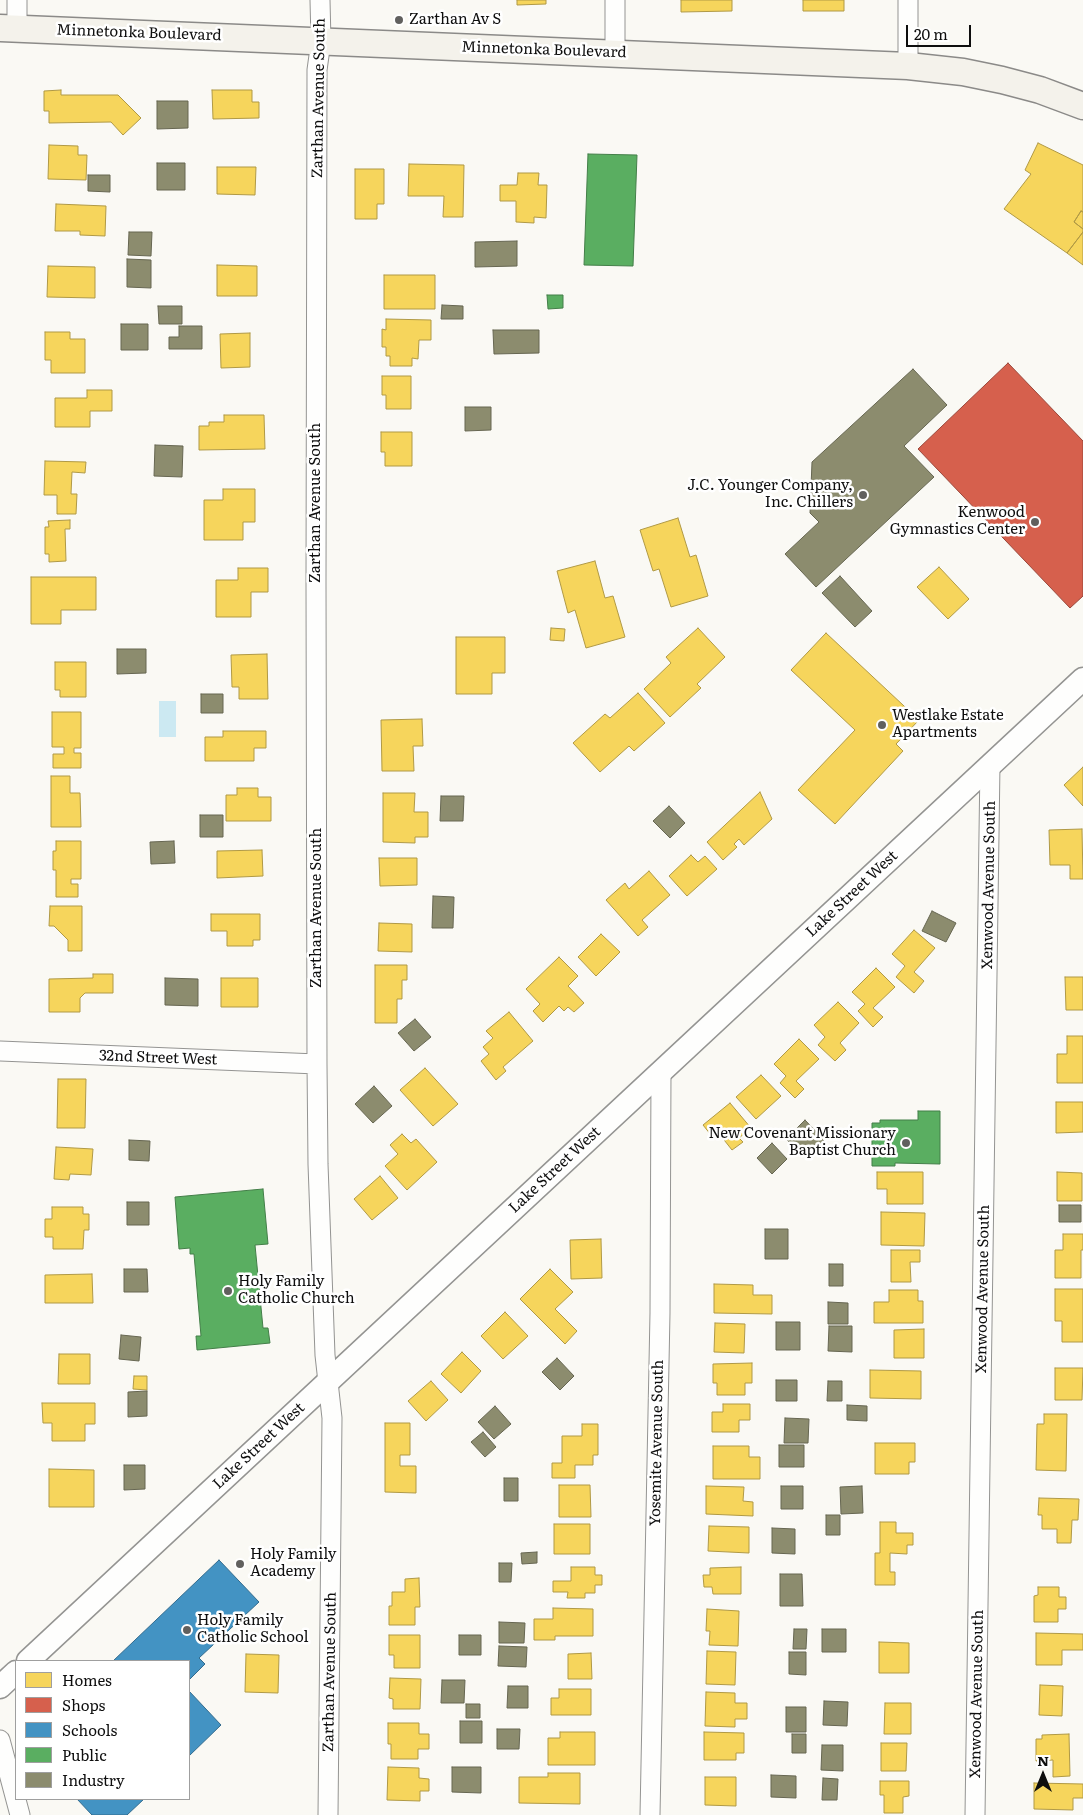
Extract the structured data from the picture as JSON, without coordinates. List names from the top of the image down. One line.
{"streets":{"main road":["Minnetonka Boulevard"],"street":["Zarthan Avenue South","Xenwood Avenue South","Lake Street West","32nd Street West","Yosemite Avenue South"]},"crossings":[["Minnetonka Boulevard","Zarthan Avenue South"],["Zarthan Avenue South","Lake Street West"],["Zarthan Avenue South","32nd Street West"],["Xenwood Avenue South","Lake Street West"],["Lake Street West","Yosemite Avenue South"]],"places":["Zarthan Av S","J.C. Younger Company, Inc. Chillers","Kenwood Gymnastics Center","Westlake Estate Apartments","New Covenant Missionary Baptist Church","Holy Family Catholic Church","Holy Family Academy","Holy Family Catholic School"],"legend":["Homes","Shops","Schools","Public","Industry"],"scale_bar":"20 m","north":"top"}
